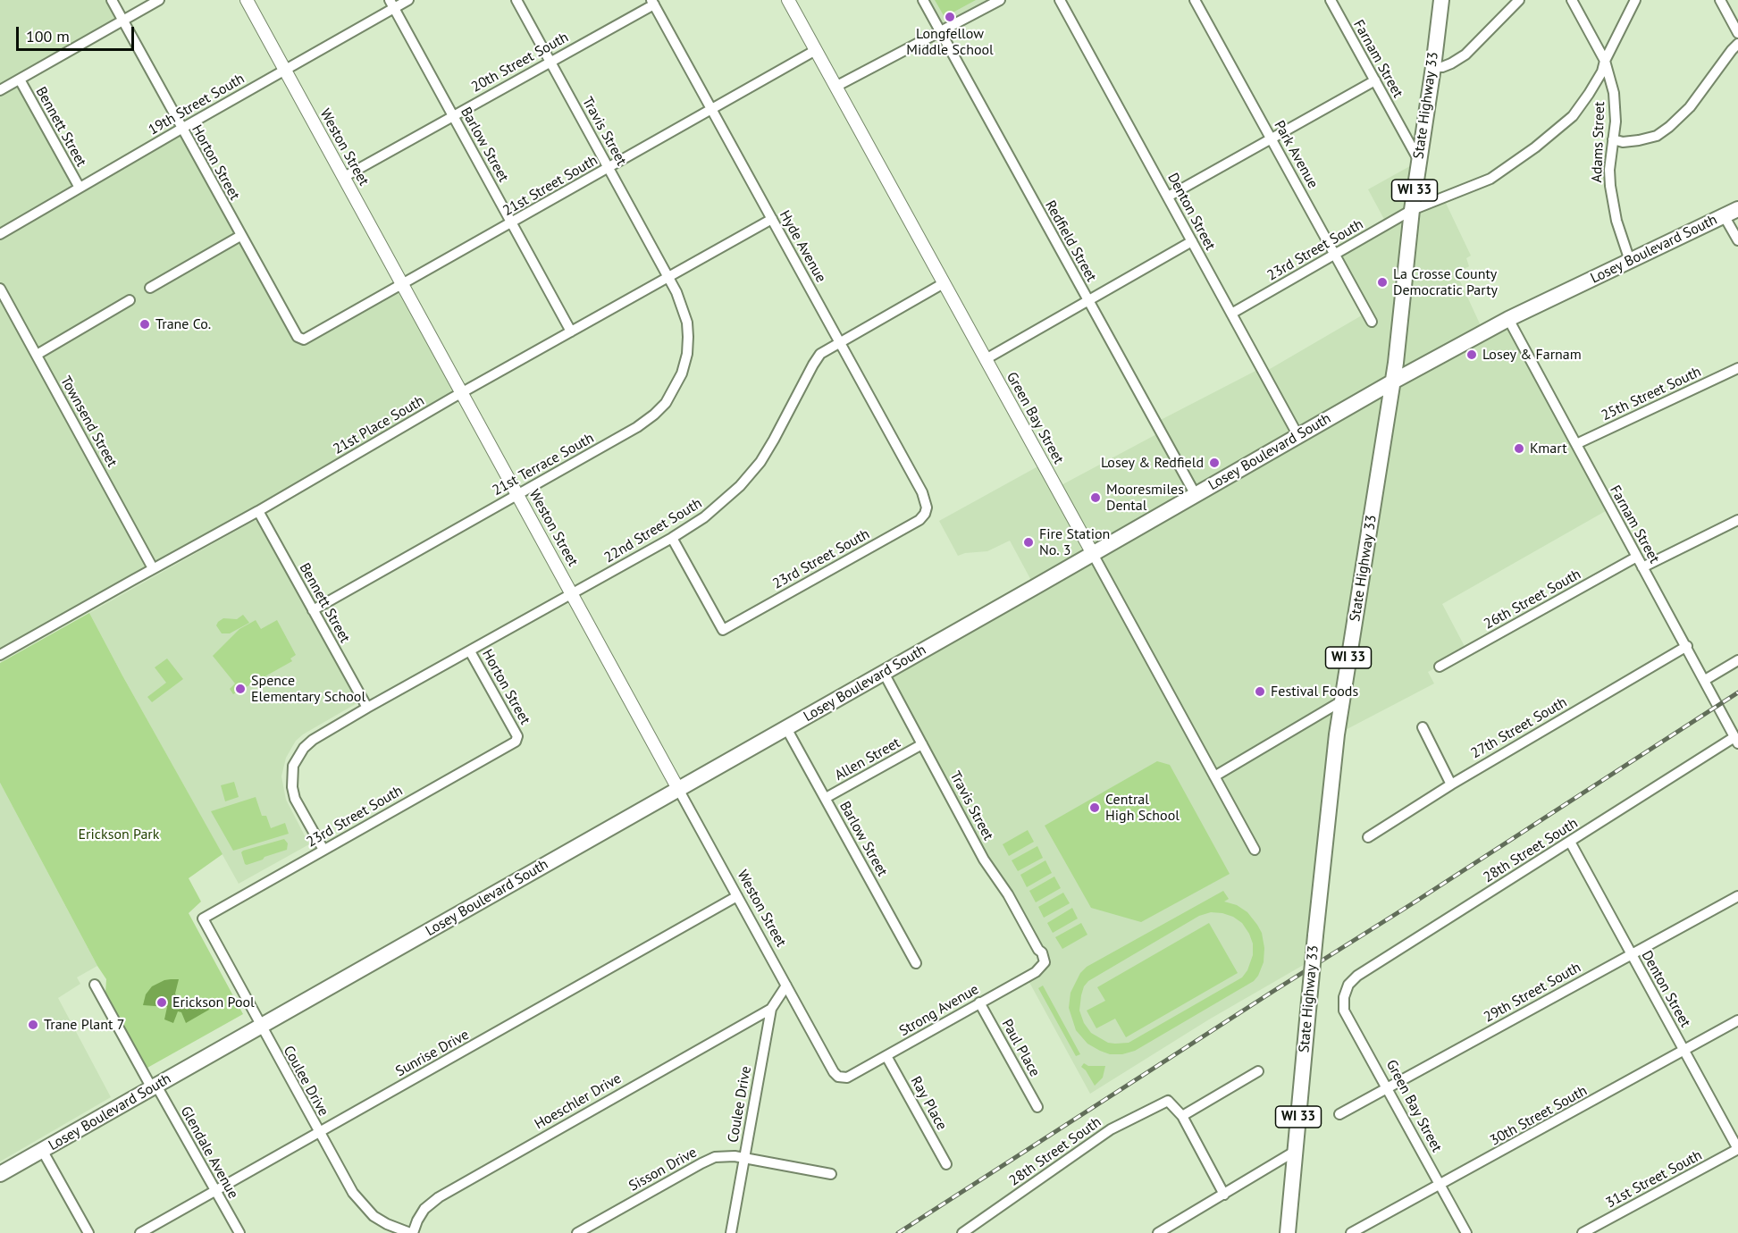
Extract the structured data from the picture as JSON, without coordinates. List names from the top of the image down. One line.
{"streets":{"main road":["State Highway 33","WI 33","Losey Boulevard South"],"street":["Farnam Street","20th Street South","19th Street South","Bennett Street","Travis Street","Adams Street","Barlow Street","Weston Street","Park Avenue","Horton Street","21st Street South","Denton Street","Redfield Street","Hyde Avenue","23rd Street South","25th Street South","Green Bay Street","Townsend Street","21st Place South","21st Terrace South","22nd Street South","26th Street South","27th Street South","Allen Street","28th Street South","29th Street South","Strong Avenue","Paul Place","Sunrise Drive","Coulee Drive","Hoeschler Drive","Ray Place","30th Street South","Glendale Avenue","Sisson Drive","31st Street South"]},"crossings":[["Farnam Street","State Highway 33"],["Farnam Street","Losey Boulevard South"],["Farnam Street","25th Street South"],["Farnam Street","26th Street South"],["Farnam Street","27th Street South"],["Farnam Street","28th Street South"],["20th Street South","Travis Street"],["20th Street South","Barlow Street"],["20th Street South","Weston Street"],["20th Street South","Hyde Avenue"],["19th Street South","Bennett Street"],["19th Street South","Barlow Street"],["19th Street South","Weston Street"],["19th Street South","Horton Street"],["State Highway 33","Losey Boulevard South"],["State Highway 33","23rd Street South"],["Bennett Street","21st Place South"],["Bennett Street","21st Terrace South"],["Bennett Street","22nd Street South"],["Travis Street","21st Street South"],["Travis Street","Losey Boulevard South"],["Travis Street","21st Place South"],["Travis Street","21st Terrace South"],["Travis Street","Allen Street"],["Travis Street","Strong Avenue"],["Adams Street","Losey Boulevard South"],["Adams Street","23rd Street South"],["Barlow Street","21st Street South"],["Barlow Street","Losey Boulevard South"],["Barlow Street","21st Place South"],["Barlow Street","Allen Street"],["Weston Street","21st Street South"],["Weston Street","Losey Boulevard South"],["Weston Street","21st Place South"],["Weston Street","21st Terrace South"],["Weston Street","22nd Street South"],["Weston Street","Strong Avenue"],["Weston Street","Sunrise Drive"],["Weston Street","Coulee Drive"],["Park Avenue","23rd Street South"],["Horton Street","21st Street South"],["Horton Street","23rd Street South"],["Horton Street","22nd Street South"],["21st Street South","Hyde Avenue"],["21st Street South","Green Bay Street"],["Denton Street","Losey Boulevard South"],["Denton Street","23rd Street South"],["Denton Street","28th Street South"],["Denton Street","29th Street South"],["Denton Street","30th Street South"],["Denton Street","31st Street South"],["Redfield Street","Losey Boulevard South"],["Hyde Avenue","23rd Street South"],["Hyde Avenue","21st Place South"],["Hyde Avenue","22nd Street South"],["Losey Boulevard South","Green Bay Street"],["Losey Boulevard South","Coulee Drive"],["Losey Boulevard South","Glendale Avenue"],["23rd Street South","22nd Street South"],["23rd Street South","Coulee Drive"],["Green Bay Street","22nd Street South"],["Green Bay Street","28th Street South"],["Green Bay Street","29th Street South"],["Green Bay Street","30th Street South"],["Townsend Street","21st Place South"],["21st Place South","21st Terrace South"],["Strong Avenue","Paul Place"],["Strong Avenue","Ray Place"],["Sunrise Drive","Coulee Drive"],["Sunrise Drive","Glendale Avenue"],["Coulee Drive","Hoeschler Drive"],["Coulee Drive","Sisson Drive"]],"parks":["Erickson Park"],"places":["Longfellow Middle School","La Crosse County Democratic Party","Trane Co.","Losey & Farnam","Kmart","Losey & Redfield","Mooresmiles Dental","Fire Station No. 3","Spence Elementary School","Festival Foods","Central High School","Erickson Pool","Trane Plant 7"],"scale_bar":"100 m"}
